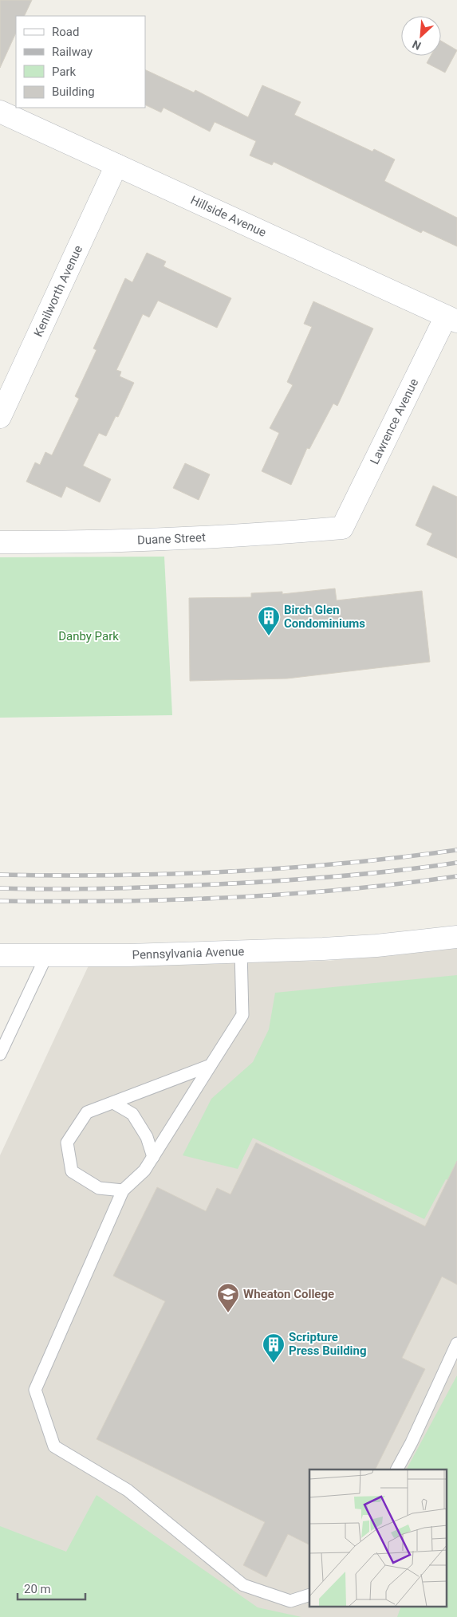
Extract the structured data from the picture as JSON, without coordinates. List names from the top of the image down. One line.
{"streets":{"street":["Hillside Avenue","Kenilworth Avenue","Lawrence Avenue","Duane Street","Pennsylvania Avenue"]},"crossings":[["Hillside Avenue","Kenilworth Avenue"],["Hillside Avenue","Lawrence Avenue"],["Lawrence Avenue","Duane Street"]],"parks":["Danby Park"],"places":{"building":["Birch Glen Condominiums","Scripture Press Building"],"school or university":["Wheaton College"]},"legend":["Road","Railway","Park","Building"],"scale_bar":"20 m","north":"bottom left"}
